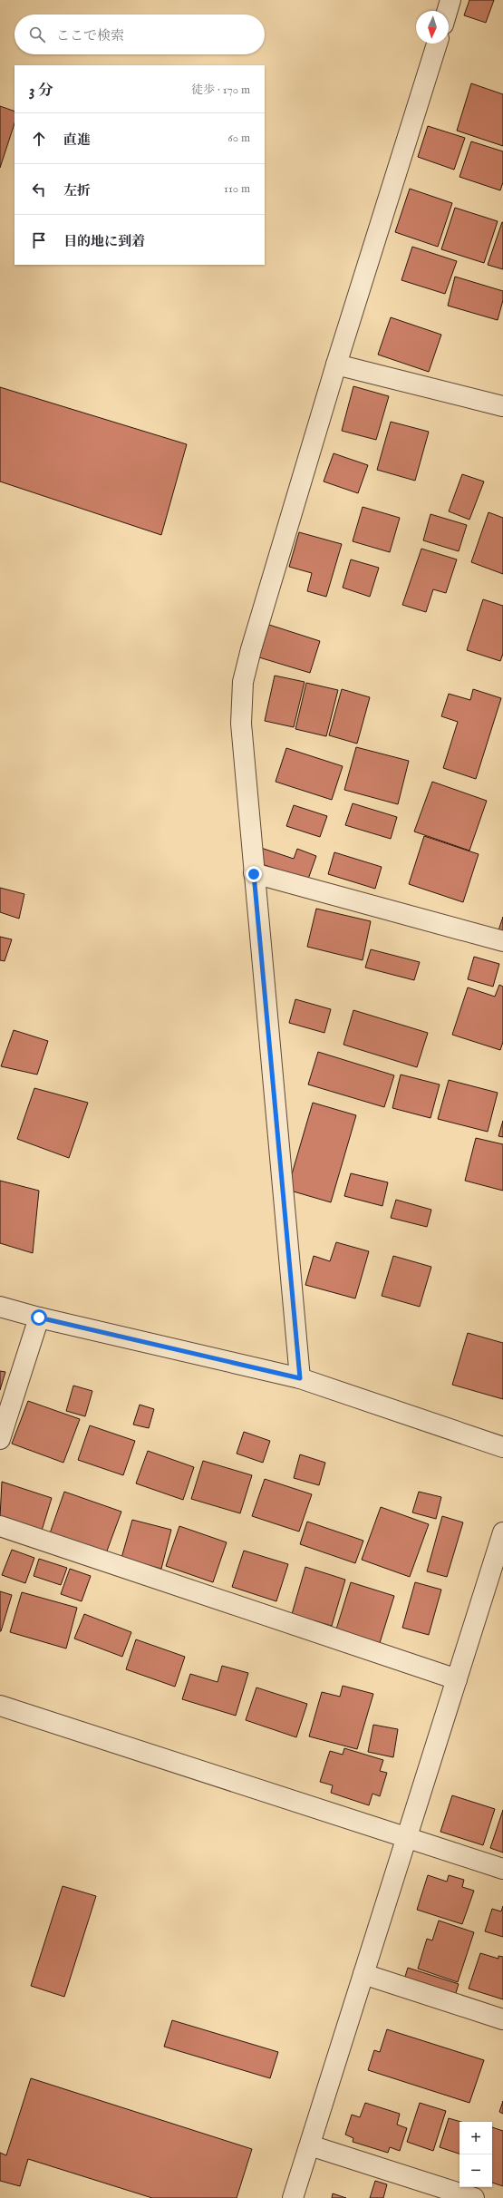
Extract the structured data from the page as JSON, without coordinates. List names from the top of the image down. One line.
{"north":"bottom","page":{"search":"ここで検索","heading":["3 分","徒歩 · 170 m"],"list":[["直進","60 m"],["左折","110 m"],"目的地に到着"],"map_buttons":["+","−"]}}
